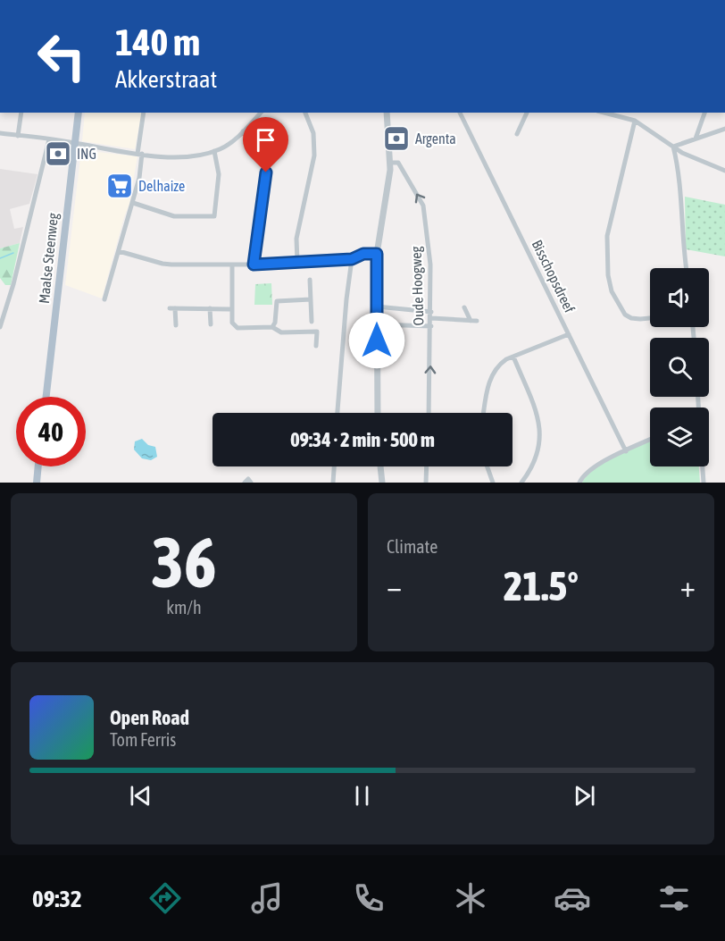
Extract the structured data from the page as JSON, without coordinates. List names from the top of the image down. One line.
{"streets":{"main road":["Maalse Steenweg"],"street":["Bisschopsdreef","Oude Hoogweg"]},"one_way":["Oude Hoogweg"],"places":{"bank":["Argenta","ING"],"supermarket":["Delhaize"]},"page":{"turn":["140 m","Akkerstraat"],"limit":"40","trip":"09:34 · 2 min · 500 m","tile":[["36","km/h"],"Climate"],"heat":["−","21.5°","+"],"song":["Open Road","Tom Ferris"],"tabs":"09:32"}}
